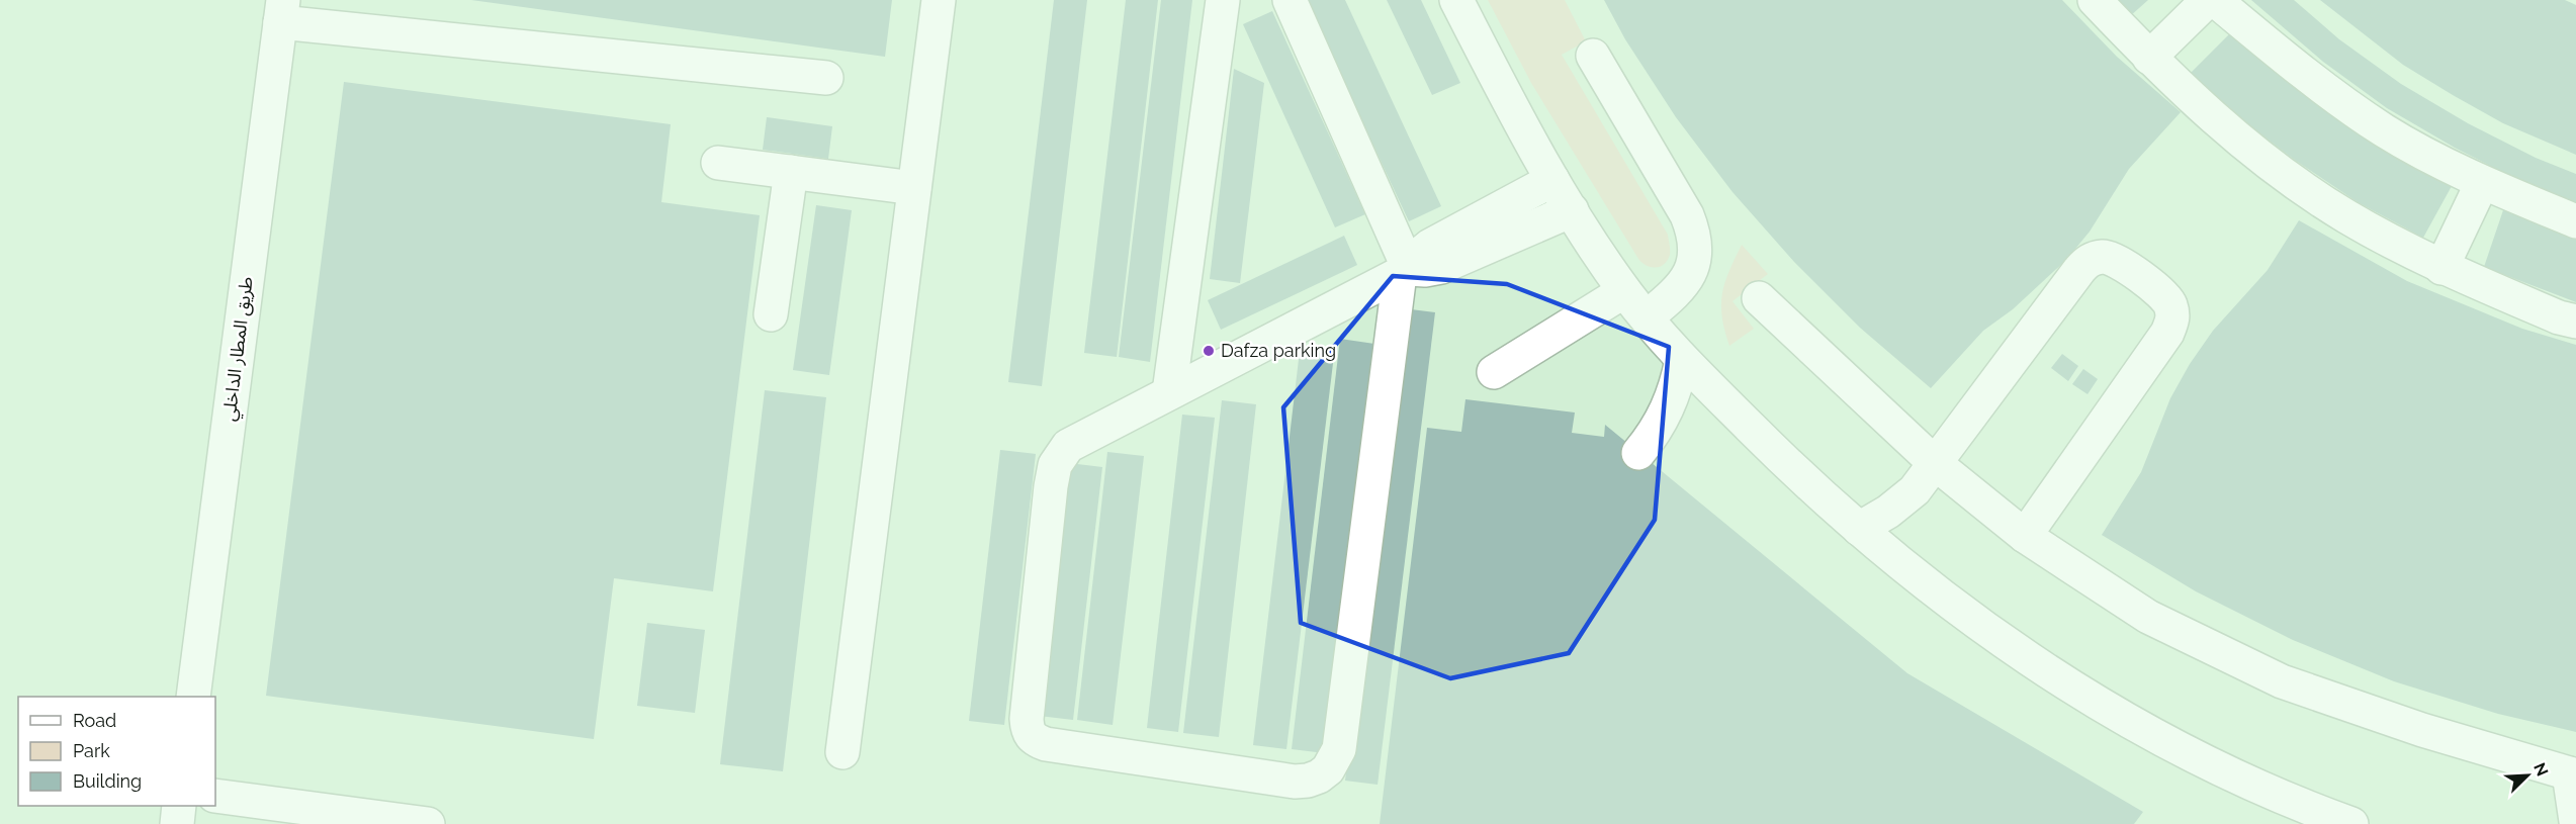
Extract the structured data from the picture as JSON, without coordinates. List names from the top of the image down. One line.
{"streets":{"street":["طريق المطار الداخلي"]},"places":["Dafza parking"],"legend":["Road","Park","Building"],"north":"top right"}
